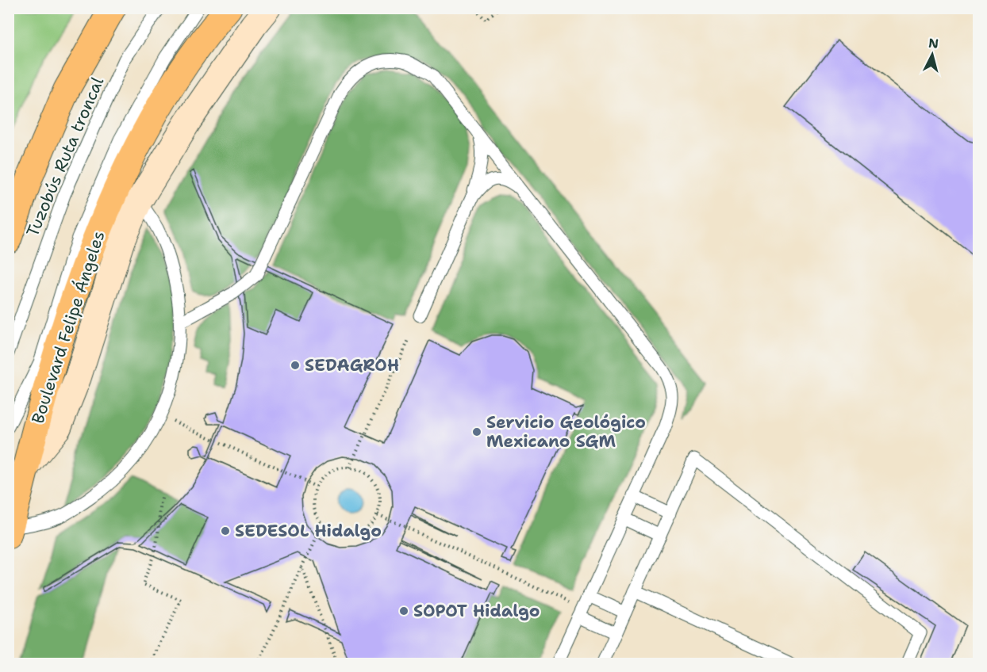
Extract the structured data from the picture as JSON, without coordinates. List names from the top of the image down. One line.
{"streets":{"highway":["Boulevard Felipe Ángeles"],"lane":["Tuzobús Ruta troncal"]},"places":["SEDAGROH","Servicio Geológico Mexicano SGM","SEDESOL Hidalgo","SOPOT Hidalgo"],"north":"top"}
